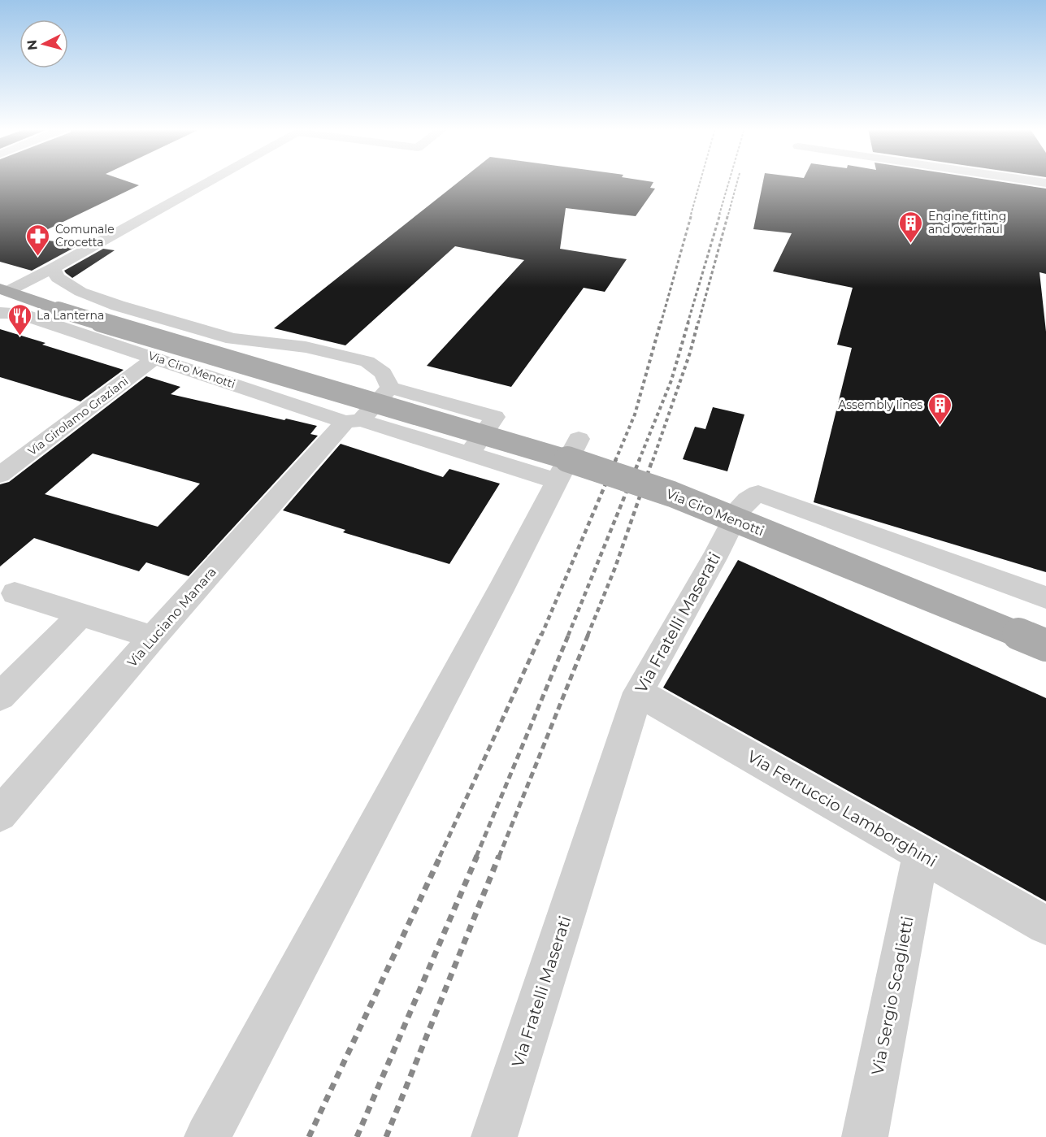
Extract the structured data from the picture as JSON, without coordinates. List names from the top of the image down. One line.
{"streets":{"main road":["Via Ciro Menotti"],"street":["Via Girolamo Graziani","Via Luciano Manara","Via Fratelli Maserati","Via Ferruccio Lamborghini","Via Sergio Scaglietti"]},"crossings":[["Via Ciro Menotti","Via Girolamo Graziani"],["Via Ciro Menotti","Via Luciano Manara"],["Via Fratelli Maserati","Via Ferruccio Lamborghini"],["Via Ferruccio Lamborghini","Via Sergio Scaglietti"]],"places":{"building":["Engine fitting and overhaul","Assembly lines"],"pharmacy":["Comunale Crocetta"],"restaurant":["La Lanterna"]},"north":"left"}
